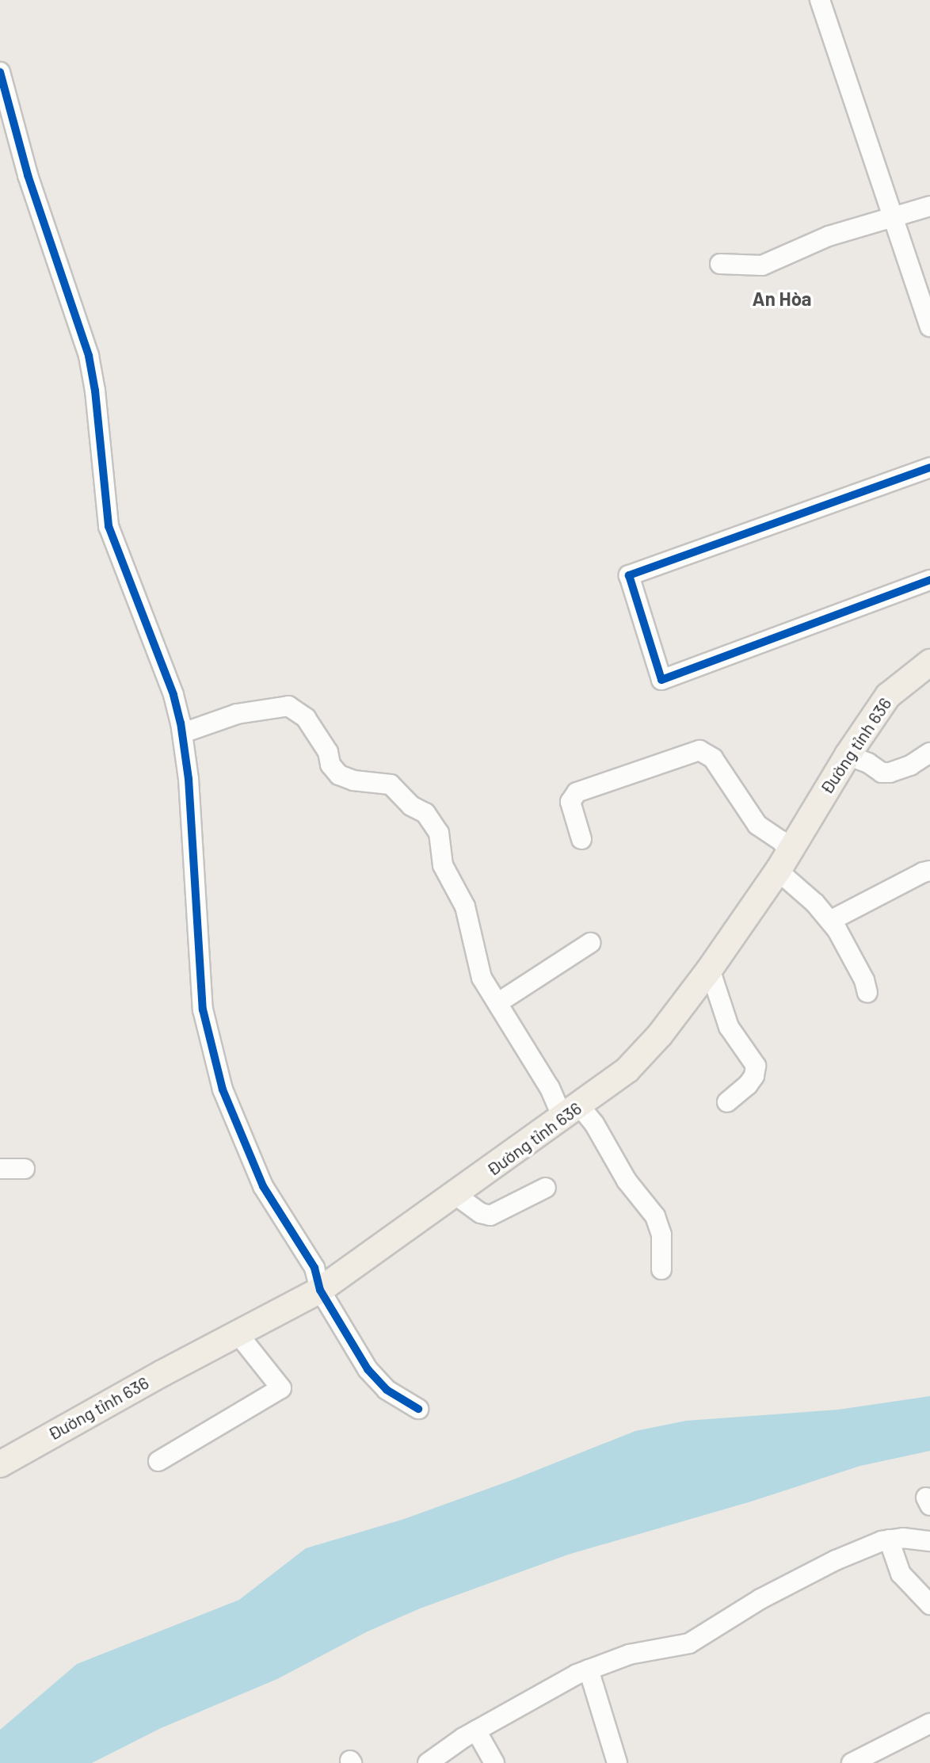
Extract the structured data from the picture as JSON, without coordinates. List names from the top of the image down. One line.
{"streets":{"main road":["Đường tỉnh 636"]},"districts":["An Hòa"]}
